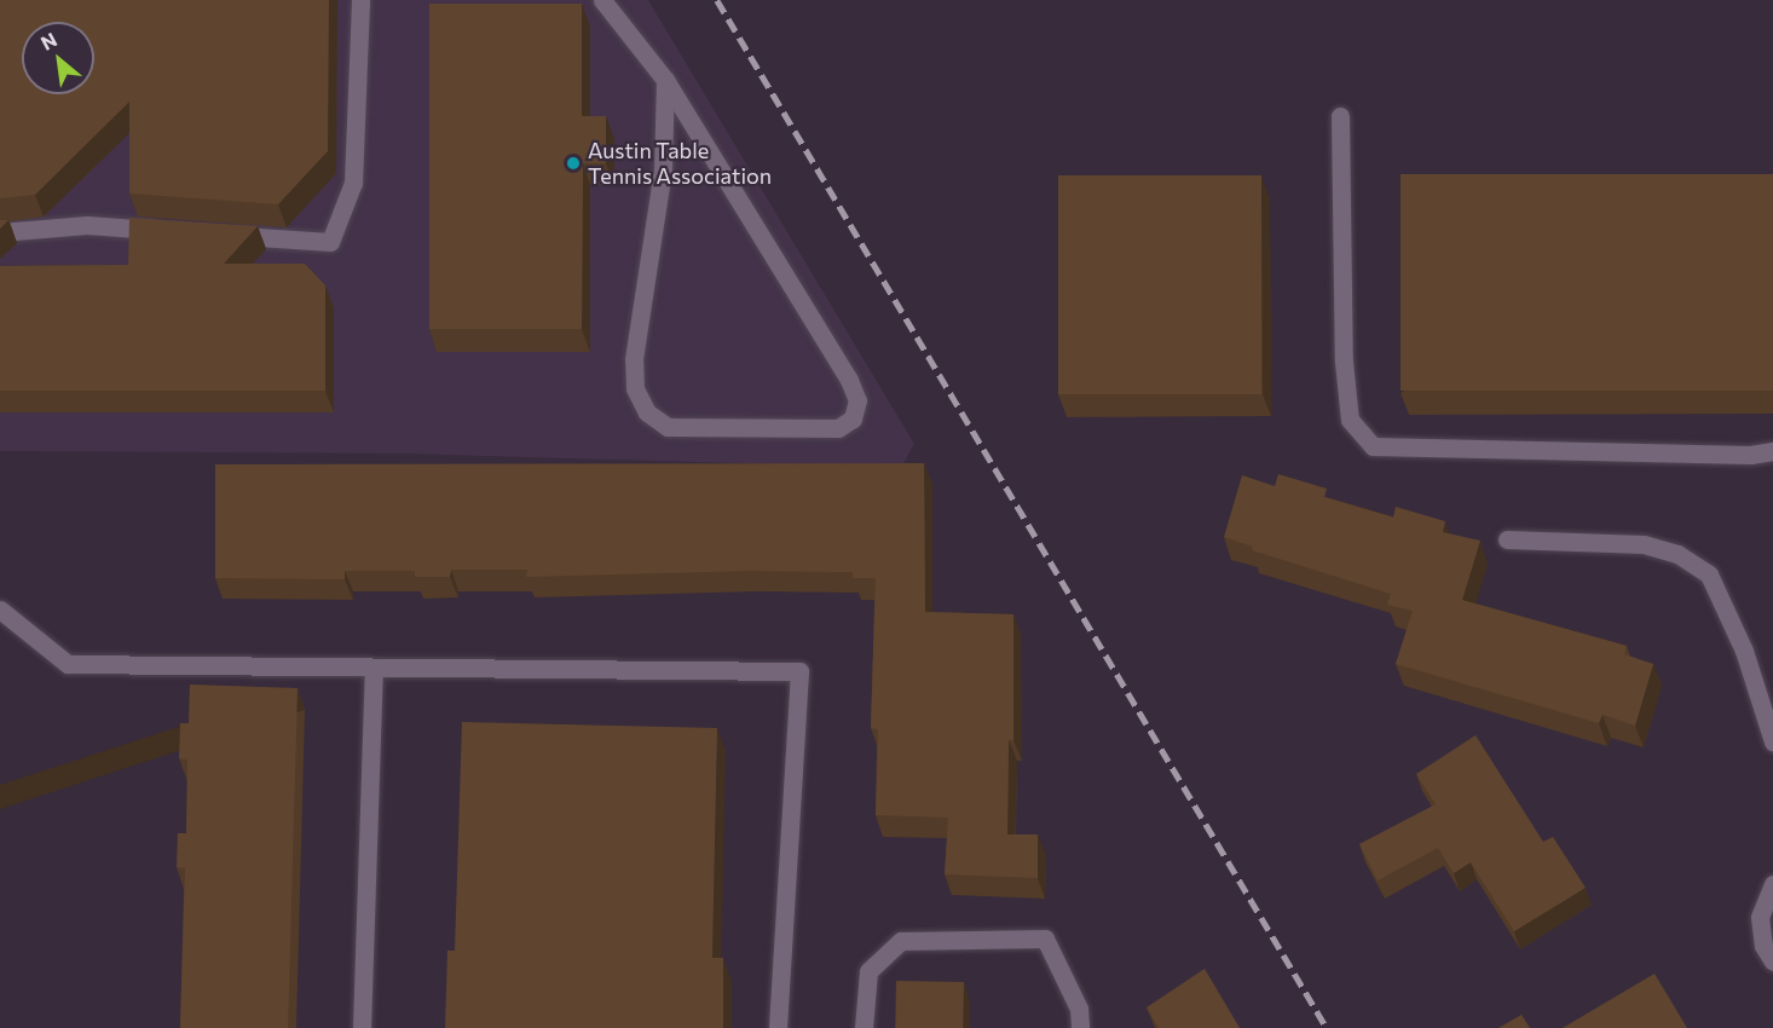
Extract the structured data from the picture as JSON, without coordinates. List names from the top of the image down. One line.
{"places":["Austin Table Tennis Association"],"north":"top left"}
